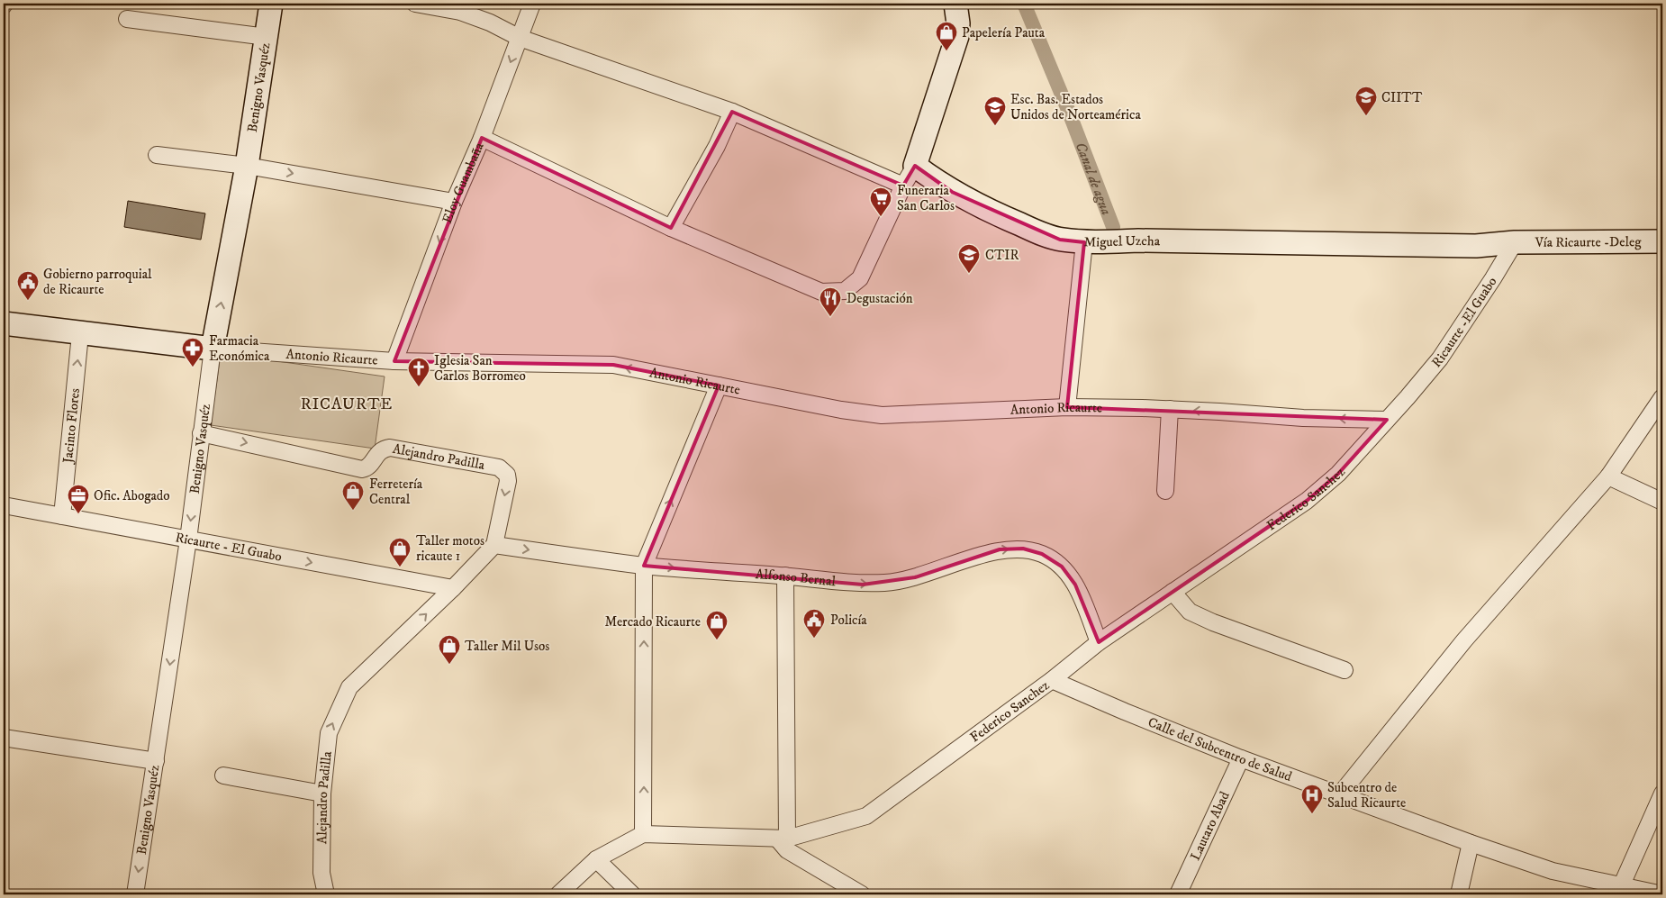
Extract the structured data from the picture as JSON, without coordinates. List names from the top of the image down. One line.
{"streets":{"main road":["Benigno Vasquéz","Miguel Uzcha","Vía Ricaurte -Deleg","Antonio Ricaurte"],"street":["Eloy Guambaña","Ricaurte -El Guabo","Jacinto Flores","Alejandro Padilla","Federico Sanchez","Ricaurte - El Guabo","Alfonso Bernal","Calle del Subcentro de Salud","Lautaro Abad"]},"crossings":[["Benigno Vasquéz","Antonio Ricaurte"],["Benigno Vasquéz","Alejandro Padilla"],["Benigno Vasquéz","Ricaurte - El Guabo"],["Eloy Guambaña","Antonio Ricaurte"],["Miguel Uzcha","Vía Ricaurte -Deleg"],["Miguel Uzcha","Ricaurte -El Guabo"],["Vía Ricaurte -Deleg","Ricaurte -El Guabo"],["Ricaurte -El Guabo","Federico Sanchez"],["Antonio Ricaurte","Jacinto Flores"],["Antonio Ricaurte","Federico Sanchez"],["Jacinto Flores","Ricaurte - El Guabo"],["Alejandro Padilla","Ricaurte - El Guabo"],["Alejandro Padilla","Alfonso Bernal"],["Federico Sanchez","Alfonso Bernal"],["Federico Sanchez","Calle del Subcentro de Salud"],["Calle del Subcentro de Salud","Lautaro Abad"]],"one_way":["Eloy Guambaña","Antonio Ricaurte","Jacinto Flores","Ricaurte - El Guabo","Alfonso Bernal"],"districts":["RICAURTE"],"water":["Canal de agua"],"places":{"shop":["Papelería Pauta","Ferretería Central","Taller motos ricaute 1","Mercado Ricaurte","Taller Mil Usos"],"school or university":["CIITT","Esc. Bas. Estados Unidos de Norteamérica","CTIR"],"supermarket":["Funeraria San Carlos"],"public building":["Gobierno parroquial de Ricaurte","Policía"],"restaurant":["Degustación"],"pharmacy":["Farmacia Económica"],"church":["Iglesia San Carlos Borromeo"],"office":["Ofic. Abogado"],"hospital":["Subcentro de Salud Ricaurte"]}}
